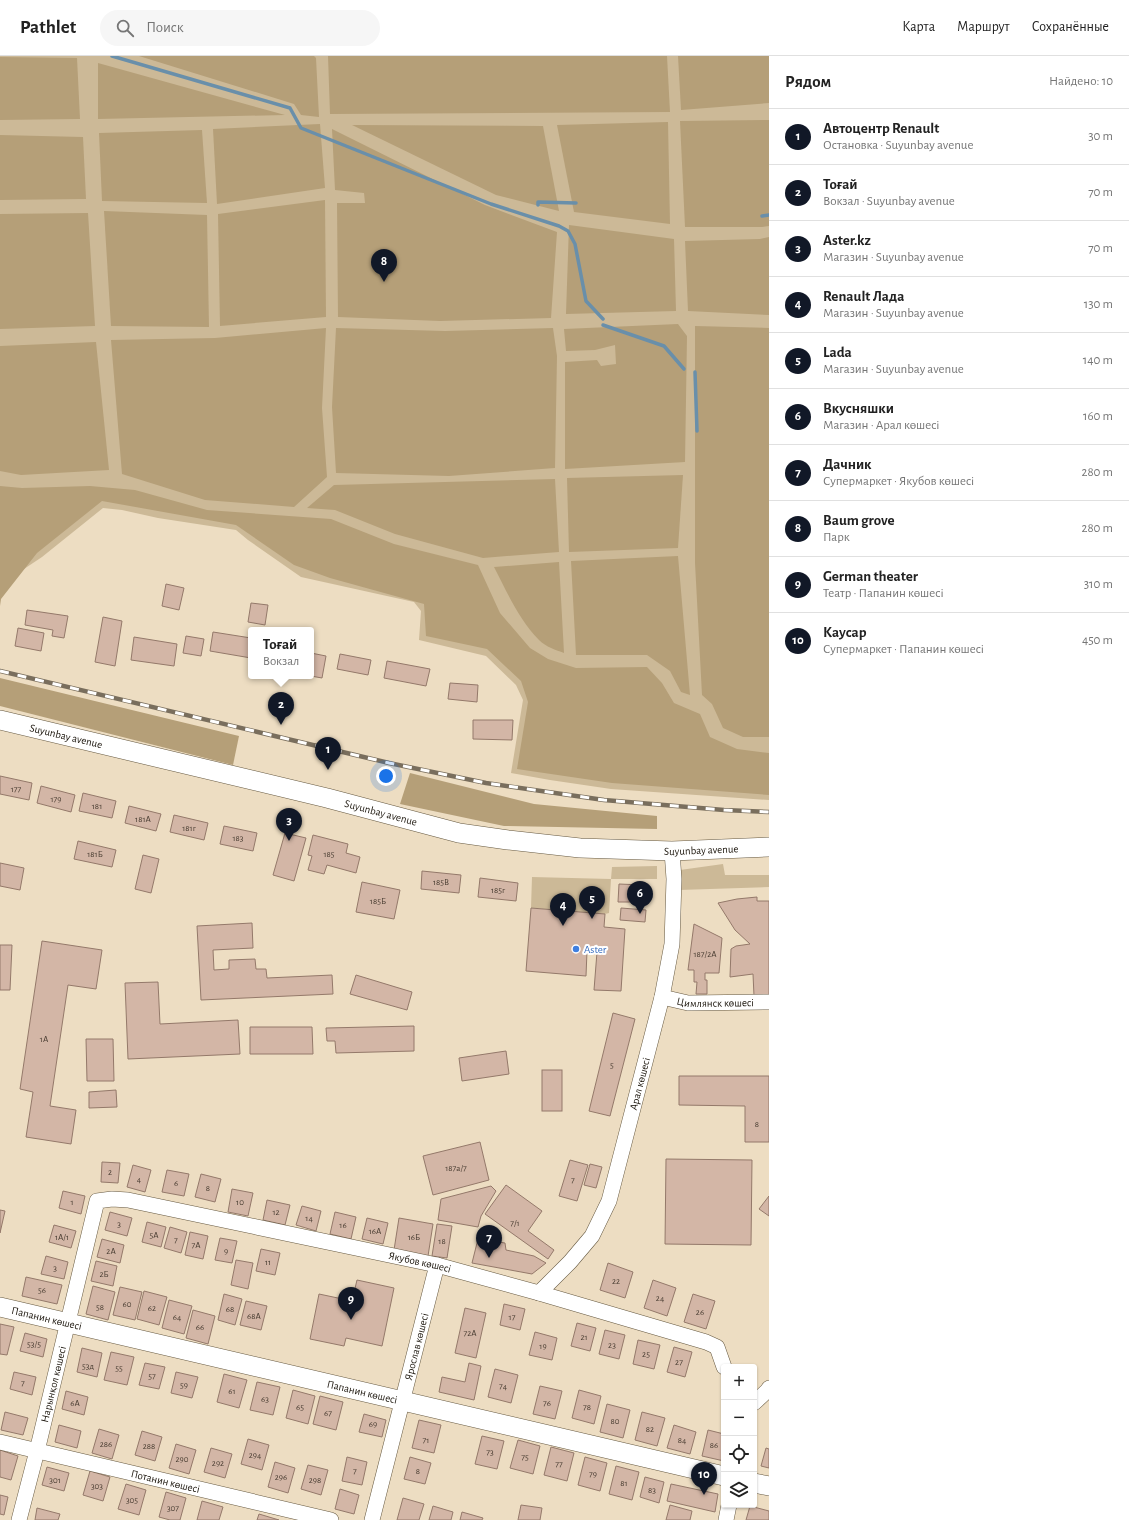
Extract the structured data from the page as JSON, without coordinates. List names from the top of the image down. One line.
{"streets":{"main road":["Suyunbay avenue","Папанин көшесі"],"street":["Цимлянск көшесі","Арал көшесі","Якубов көшесі","Ярослав көшесі","Нарынқол көшесі","Потанин көшесі"]},"crossings":[["Suyunbay avenue","Арал көшесі"],["Цимлянск көшесі","Арал көшесі"],["Арал көшесі","Якубов көшесі"],["Якубов көшесі","Ярослав көшесі"],["Якубов көшесі","Нарынқол көшесі"],["Папанин көшесі","Ярослав көшесі"],["Папанин көшесі","Нарынқол көшесі"],["Нарынқол көшесі","Потанин көшесі"]],"places":["Aster"],"house_numbers":["177","179","181","181А","181г","183","181Б","185","185В","185г","185Б","187/2А","1А","5","8","187а/7","2","4","7","6","8","1","10","12","14","7/1","3","16","16А","5А","1А/1","16Б","7","18","7А","2А","9","11","3","2Б","22","56","24","60","58","62","68","26","68А","64","17","66","72А","21","53/5","23","19","25","27","53д","55","57","7","59","74","61","63","6А","76","65","78","67","80","69","82","71","84","286","86","288","73","294","75","290","292","77","7","8","79","296","301","298","81","303","83","305","307"],"page":{"header":"Pathlet","search":"Поиск","nav":["Карта","Маршрут","Сохранённые"],"heading":["Рядом","Найдено: 10"],"list":[{"mark":"1","name":"Автоцентр Renault","note":"Остановка · Suyunbay avenue","value":"30 m"},{"mark":"2","name":"Тоғай","note":"Вокзал · Suyunbay avenue","value":"70 m"},{"mark":"3","name":"Aster.kz","note":"Магазин · Suyunbay avenue","value":"70 m"},{"mark":"4","name":"Renault Лада","note":"Магазин · Suyunbay avenue","value":"130 m"},{"mark":"5","name":"Lada","note":"Магазин · Suyunbay avenue","value":"140 m"},{"mark":"6","name":"Вкусняшки","note":"Магазин · Арал көшесі","value":"160 m"},{"mark":"7","name":"Дачник","note":"Супермаркет · Якубов көшесі","value":"280 m"},{"mark":"8","name":"Baum grove","note":"Парк","value":"280 m"},{"mark":"9","name":"German theater","note":"Театр · Папанин көшесі","value":"310 m"},{"mark":"10","name":"Каусар","note":"Супермаркет · Папанин көшесі","value":"450 m"}],"pins":["8","2","1","3","6","5","4","7","9","10"],"popup":["Тоғай","Вокзал"],"map_buttons":["+","−"]}}
